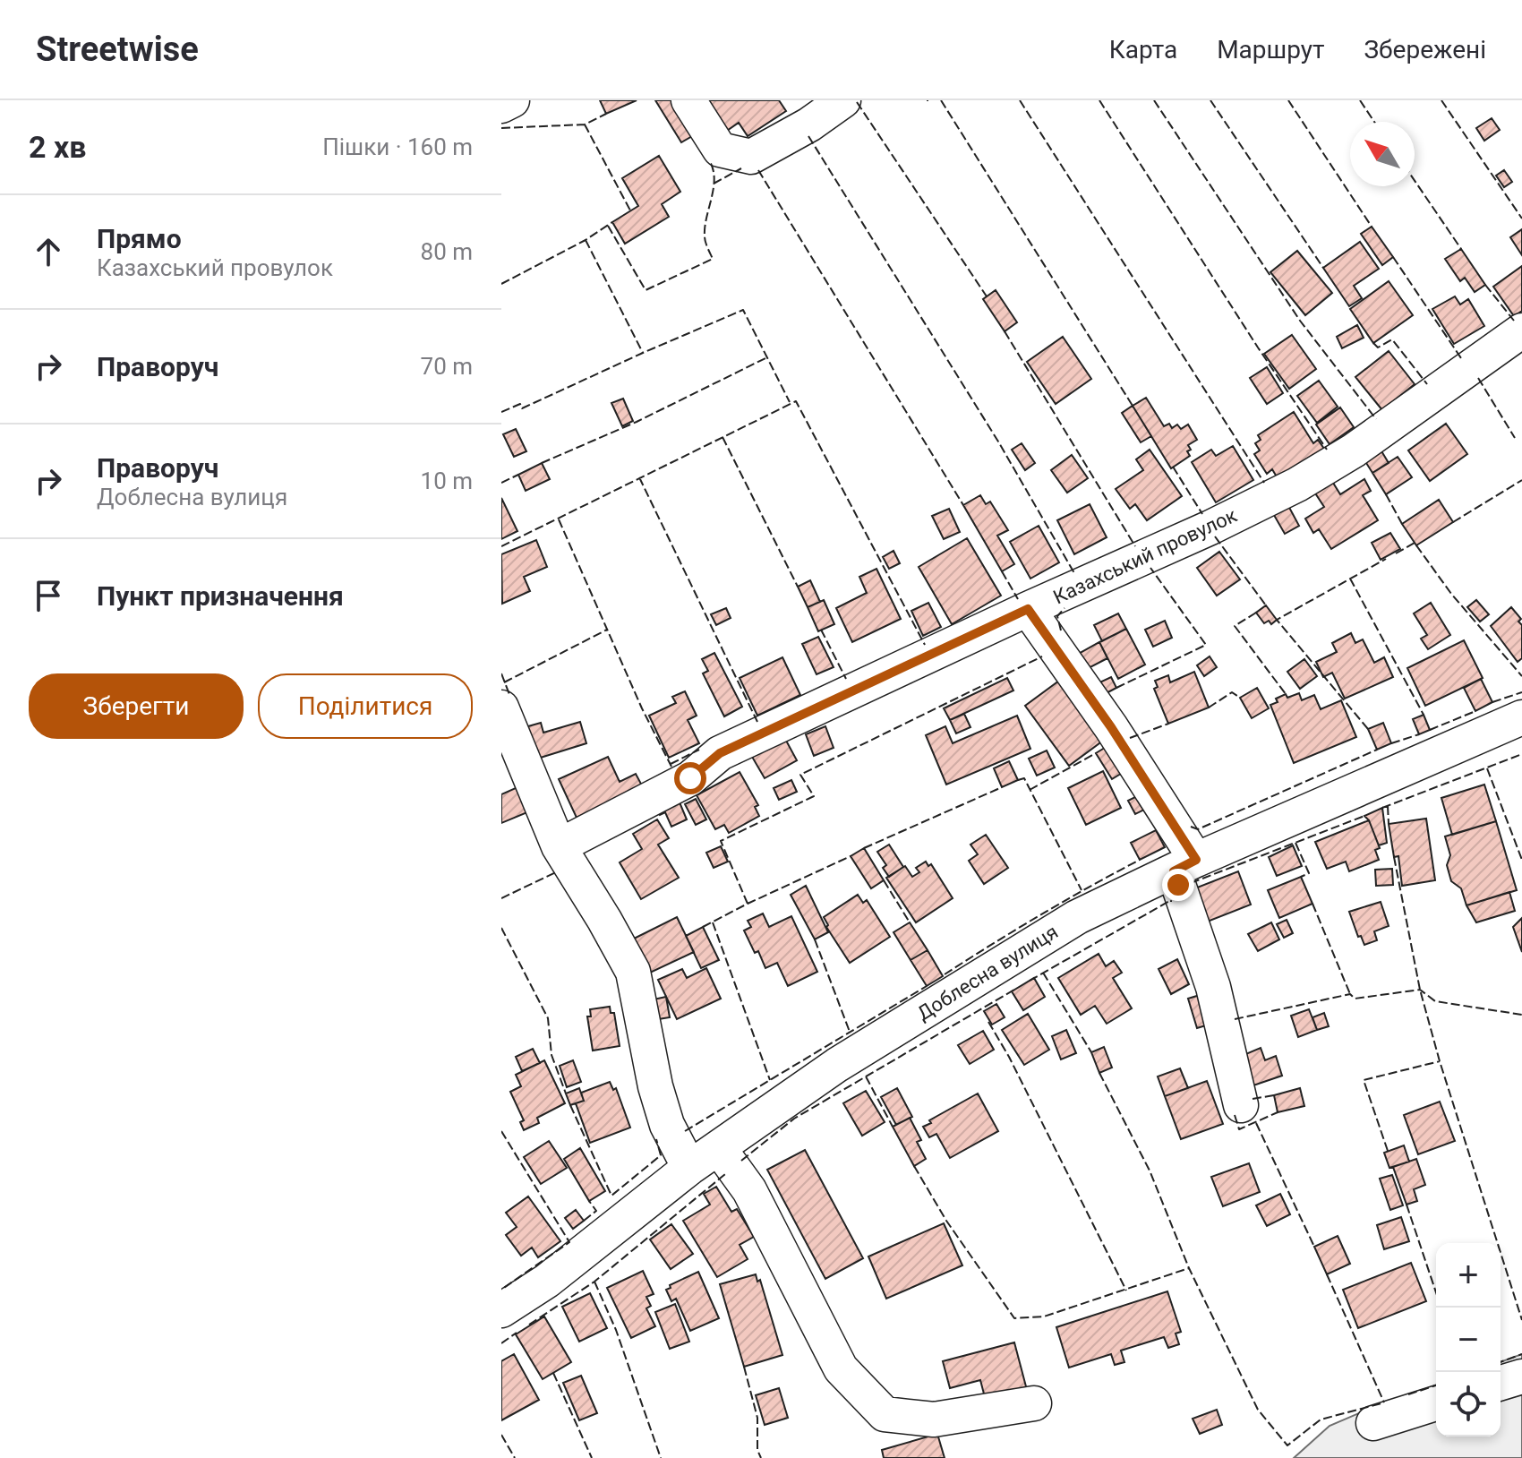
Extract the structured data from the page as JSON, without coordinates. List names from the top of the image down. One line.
{"streets":{"street":["Казахський провулок","Доблесна вулиця"]},"north":"top left","page":{"header":"Streetwise","nav":["Карта","Маршрут","Збережені"],"heading":["2 хв","Пішки · 160 m"],"list":[["Прямо","Казахський провулок","80 m"],["Праворуч","70 m"],["Праворуч","Доблесна вулиця","10 m"],"Пункт призначення"],"buttons":["Зберегти","Поділитися"],"map_buttons":["+","−"]}}
